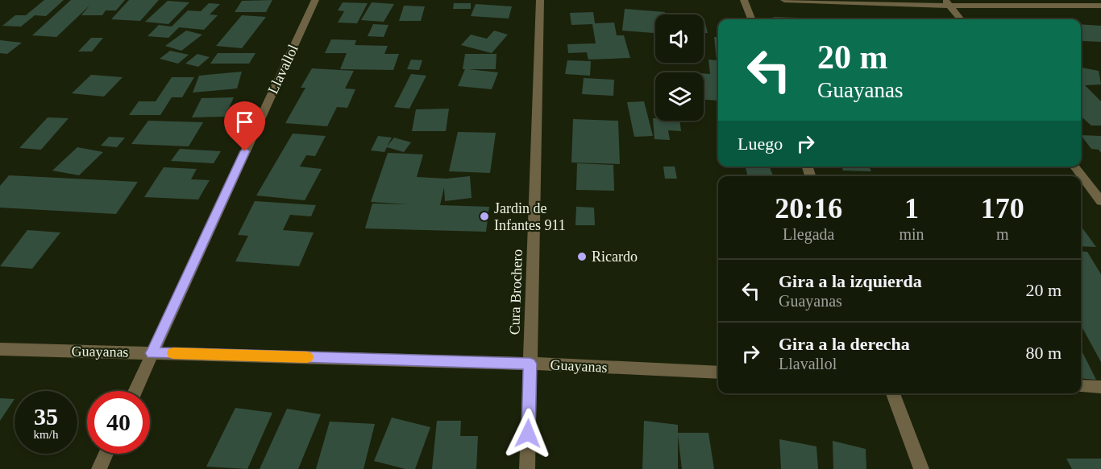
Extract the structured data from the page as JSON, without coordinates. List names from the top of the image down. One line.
{"streets":{"street":["Llavallol","Cura Brochero","Guayanas"]},"crossings":[["Llavallol","Guayanas"],["Cura Brochero","Guayanas"]],"places":["Jardin de Infantes 911","Ricardo"],"page":{"turn":["20 m","Guayanas"],"then":"Luego","eta":["20:16","Llegada","1","min","170","m"],"list":[{"name":"Gira a la izquierda","note":"Guayanas","value":"20 m"},{"name":"Gira a la derecha","note":"Llavallol","value":"80 m"}],"speed":"35 km/h","limit":"40"}}
